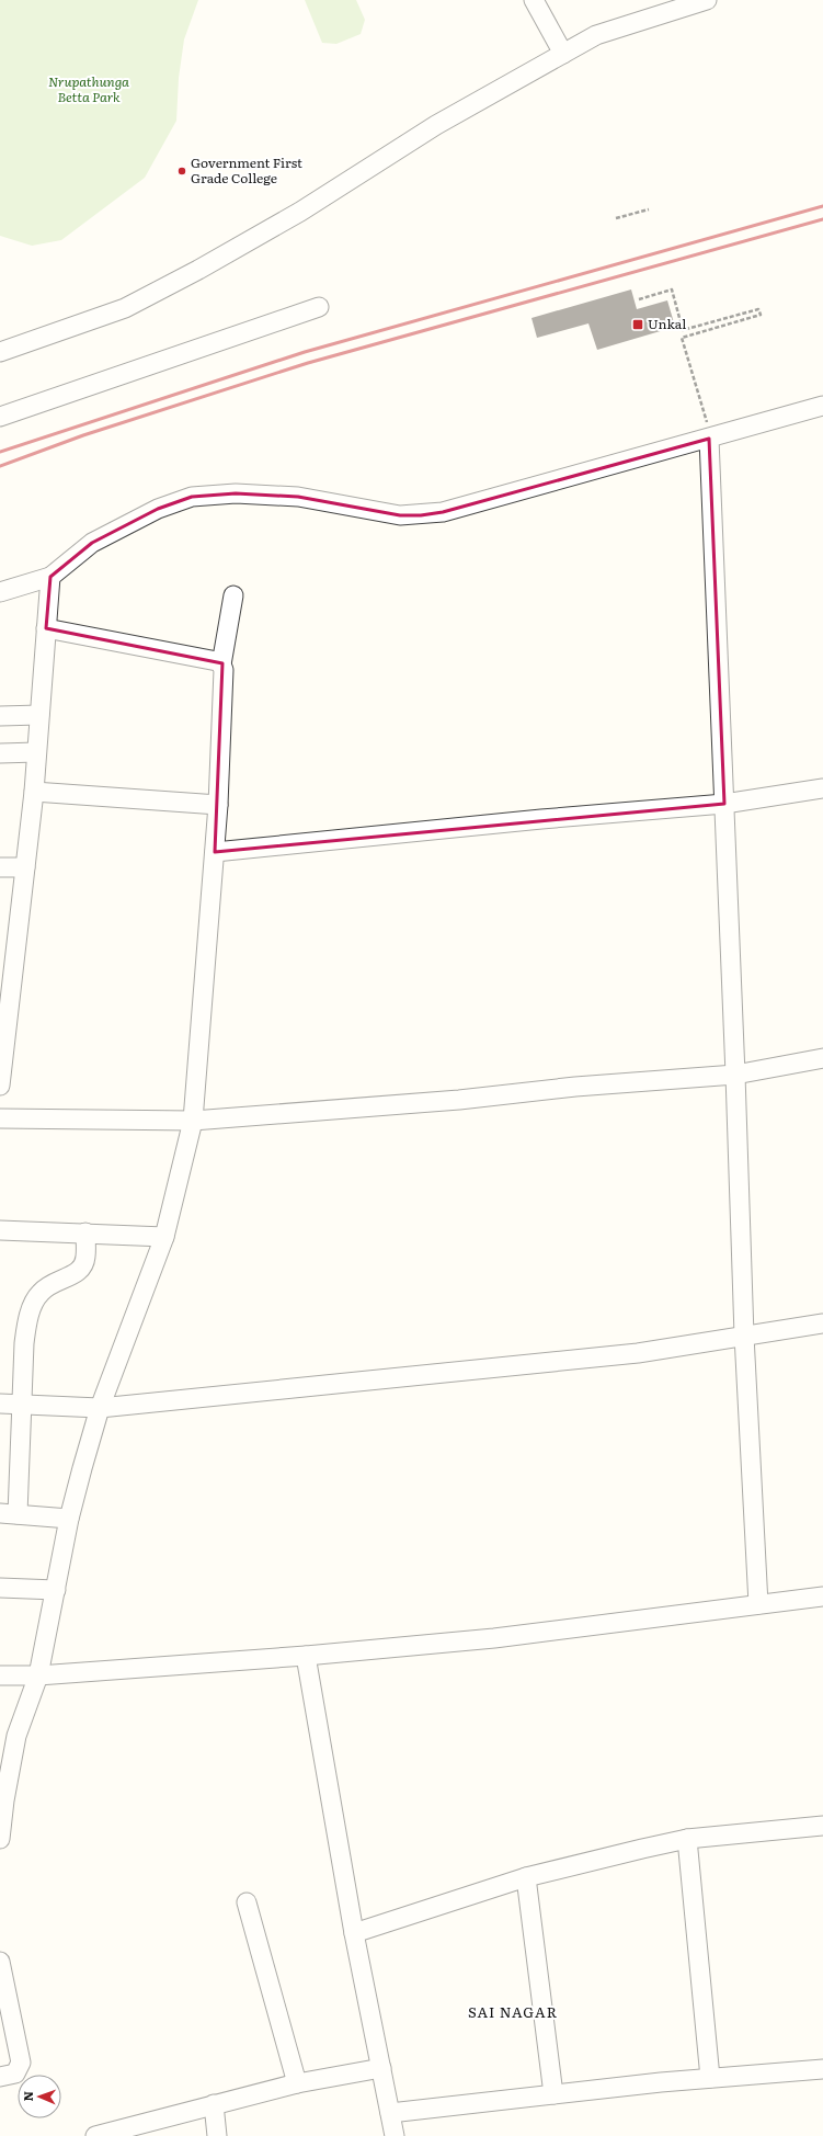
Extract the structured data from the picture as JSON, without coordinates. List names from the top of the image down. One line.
{"districts":["SAI NAGAR"],"parks":["Nrupathunga Betta Park"],"places":{"other":["Government First Grade College"],"transit":["Unkal"]},"north":"left"}
